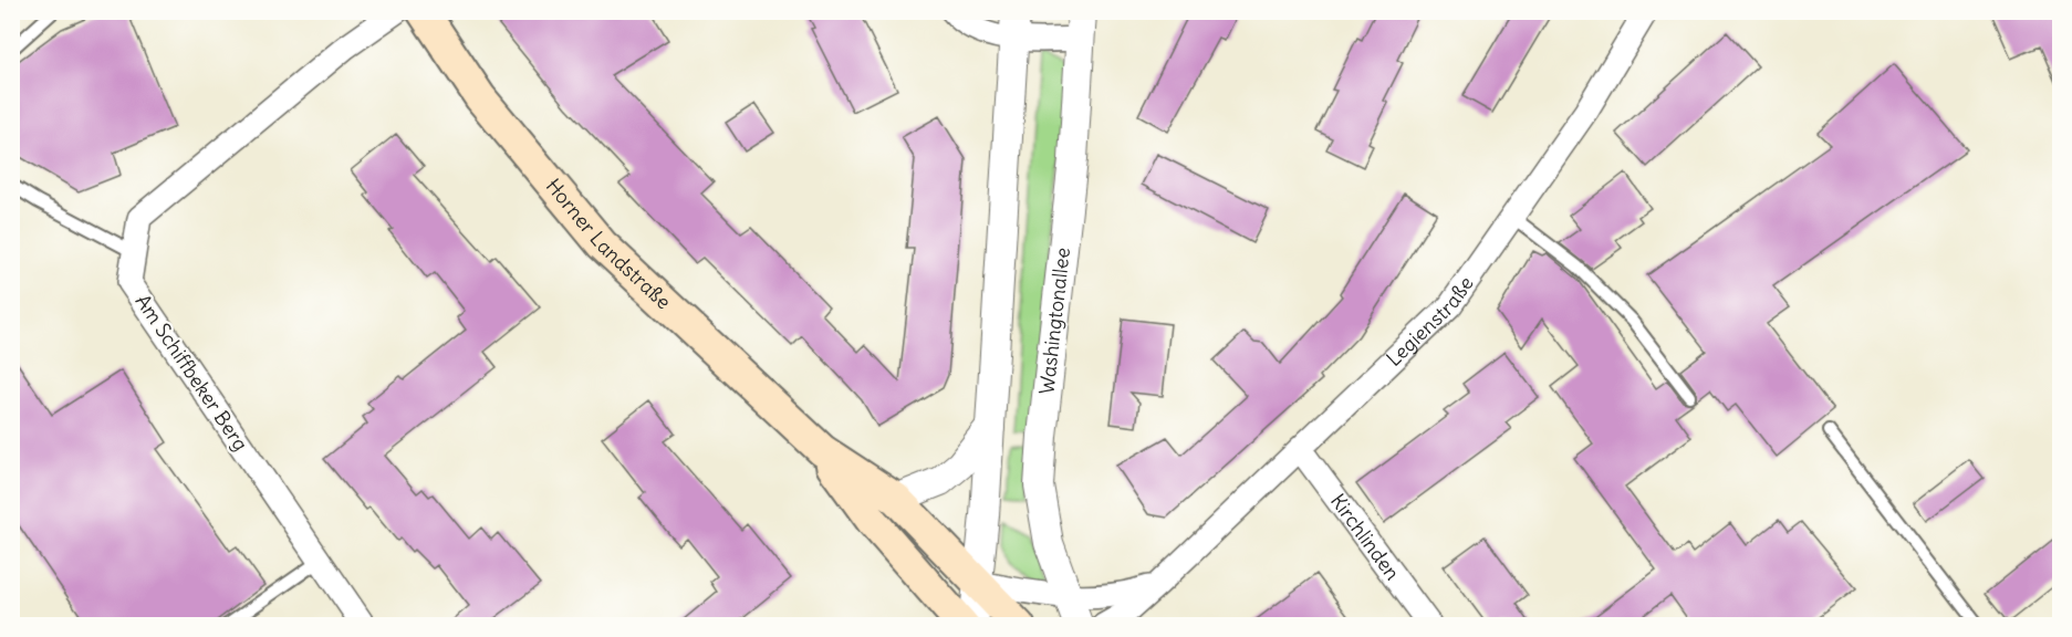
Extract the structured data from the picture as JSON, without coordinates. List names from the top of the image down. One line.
{"streets":{"main road":["Horner Landstraße"],"street":["Legienstraße","Washingtonallee","Am Schiffbeker Berg","Kirchlinden"]},"crossings":[["Horner Landstraße","Legienstraße"],["Legienstraße","Washingtonallee"],["Legienstraße","Kirchlinden"]]}
